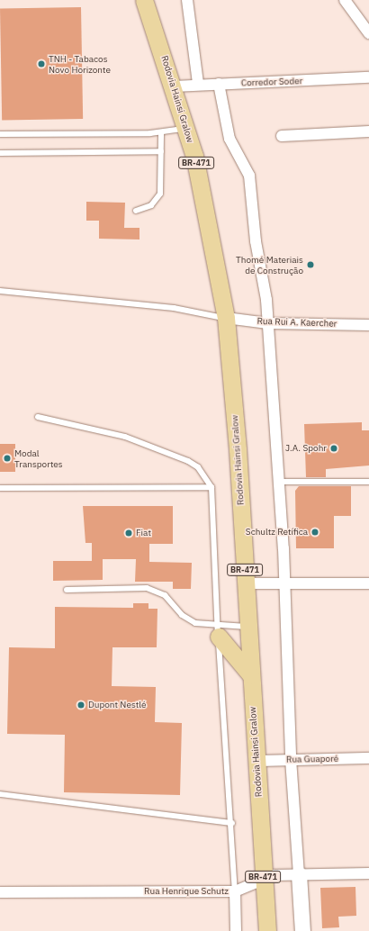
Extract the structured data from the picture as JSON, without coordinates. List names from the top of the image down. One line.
{"streets":{"main road":["Rodovia Hainsi Gralow","BR-471"],"street":["Corredor Soder","Rua Rui A. Kaercher","Rua Guaporé","Rua Henrique Schutz"]},"crossings":[["Corredor Soder","Rodovia Hainsi Gralow"],["Rodovia Hainsi Gralow","Rua Rui A. Kaercher"],["Rodovia Hainsi Gralow","Rua Guaporé"],["Rodovia Hainsi Gralow","Rua Henrique Schutz"]],"places":["TNH - Tabacos Novo Horizonte","Thomé Materiais de Construção","J.A. Spohr","Modal Transportes","Schultz Retífica","Fiat","Dupont Nestlé"]}
